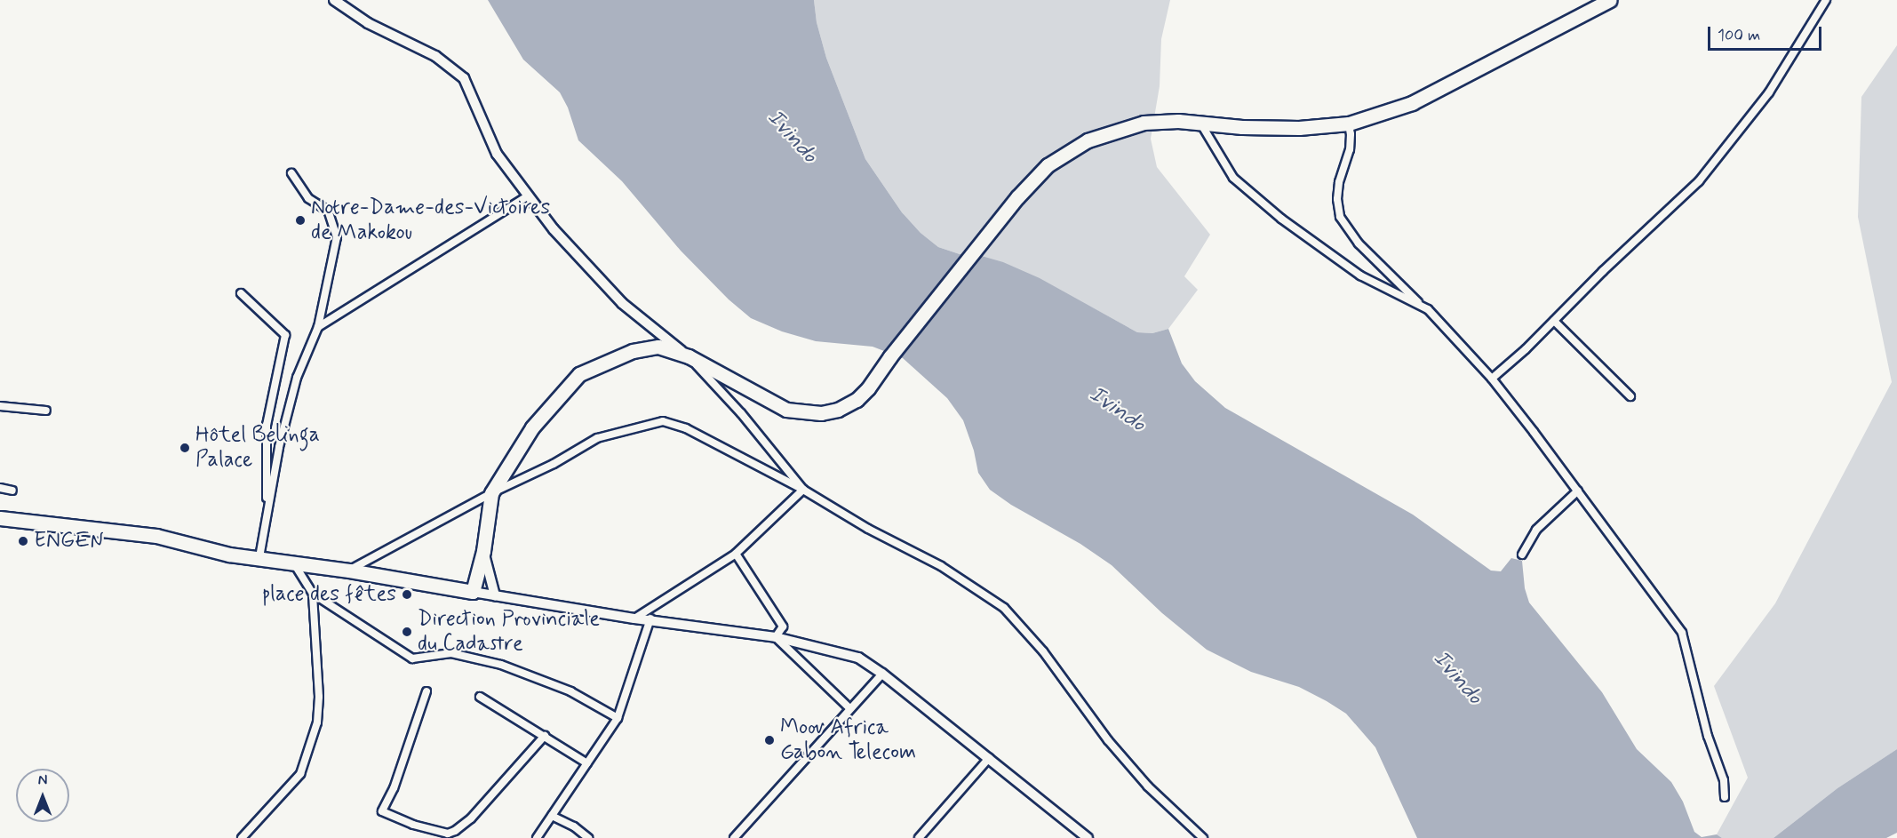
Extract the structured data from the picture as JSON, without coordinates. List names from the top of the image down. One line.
{"water":["Ivindo"],"places":["Notre-Dame-des-Victoires de Makokou","Hôtel Belinga Palace","ENGEN","place des fêtes","Direction Provinciale du Cadastre","Moov Africa Gabon Telecom"],"scale_bar":"100 m","north":"top"}
